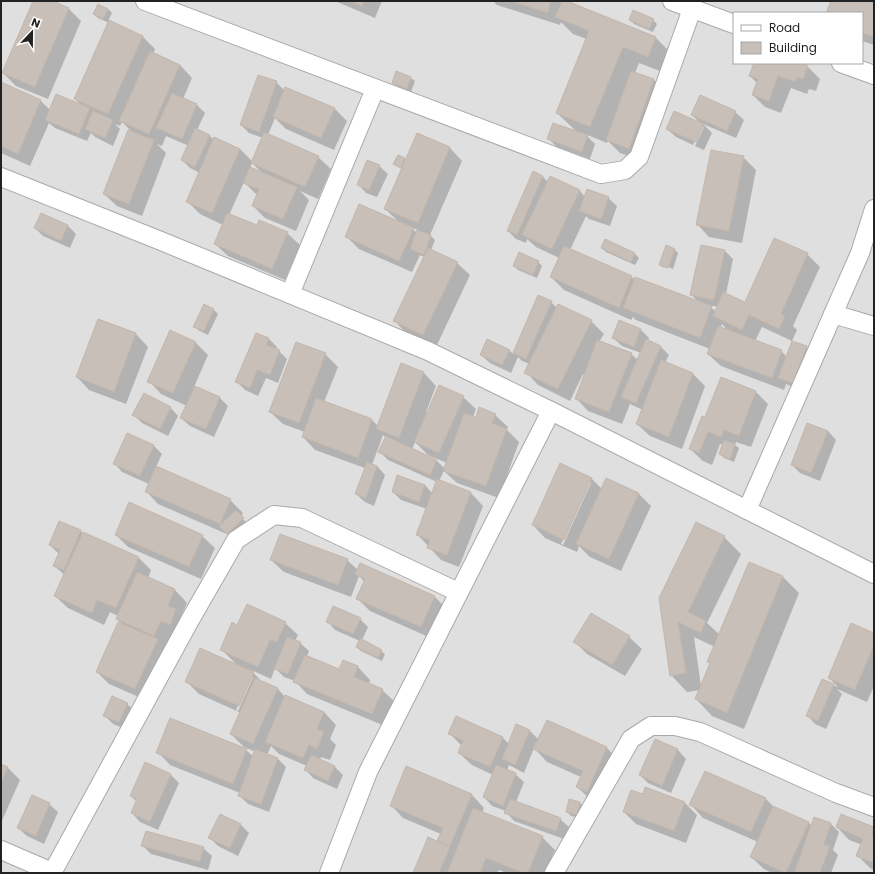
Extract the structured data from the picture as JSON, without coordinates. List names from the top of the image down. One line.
{"legend":["Road","Building"],"north":"top"}
